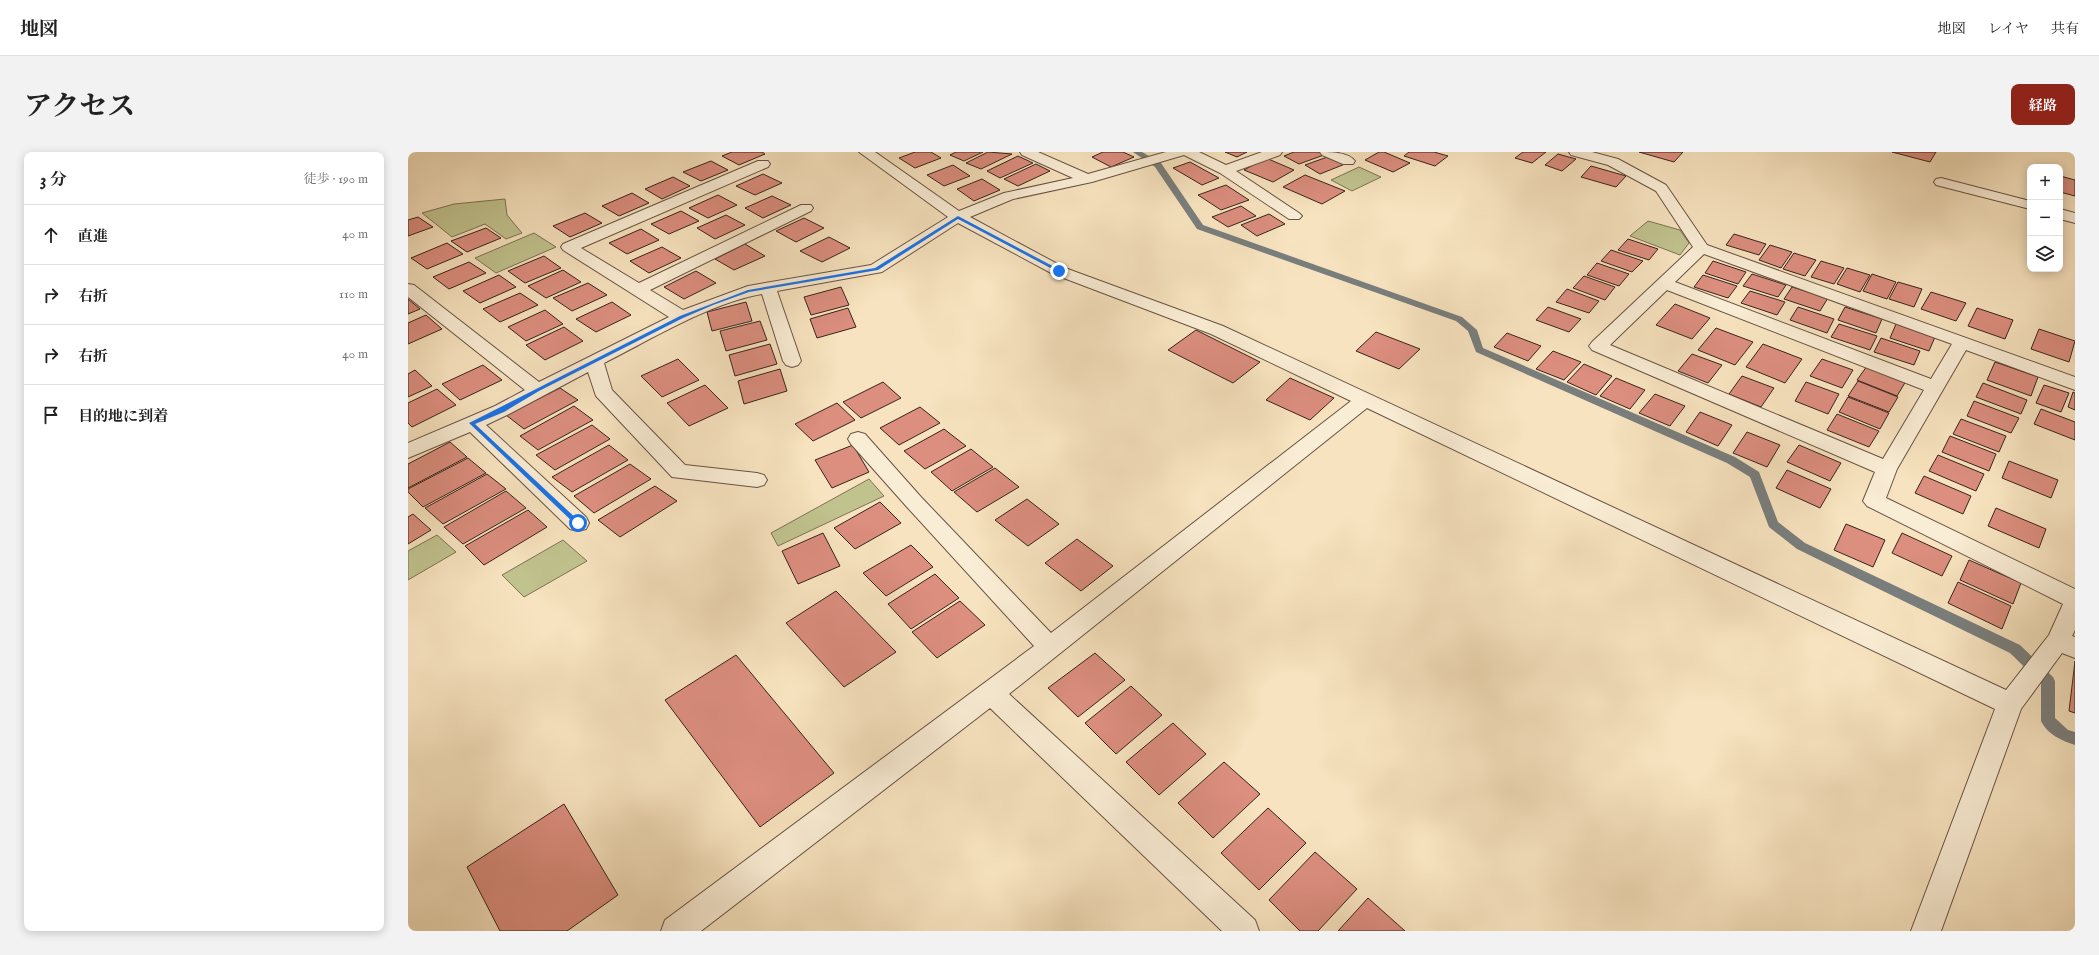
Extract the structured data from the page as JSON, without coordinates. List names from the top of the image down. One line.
{"page":{"header":"地図","nav":["地図","レイヤ","共有"],"title":"アクセス","buttons":"経路","heading":["3 分","徒歩 · 190 m"],"map_buttons":["+","−"],"list":[["直進","40 m"],["右折","110 m"],["右折","40 m"],"目的地に到着"]}}
